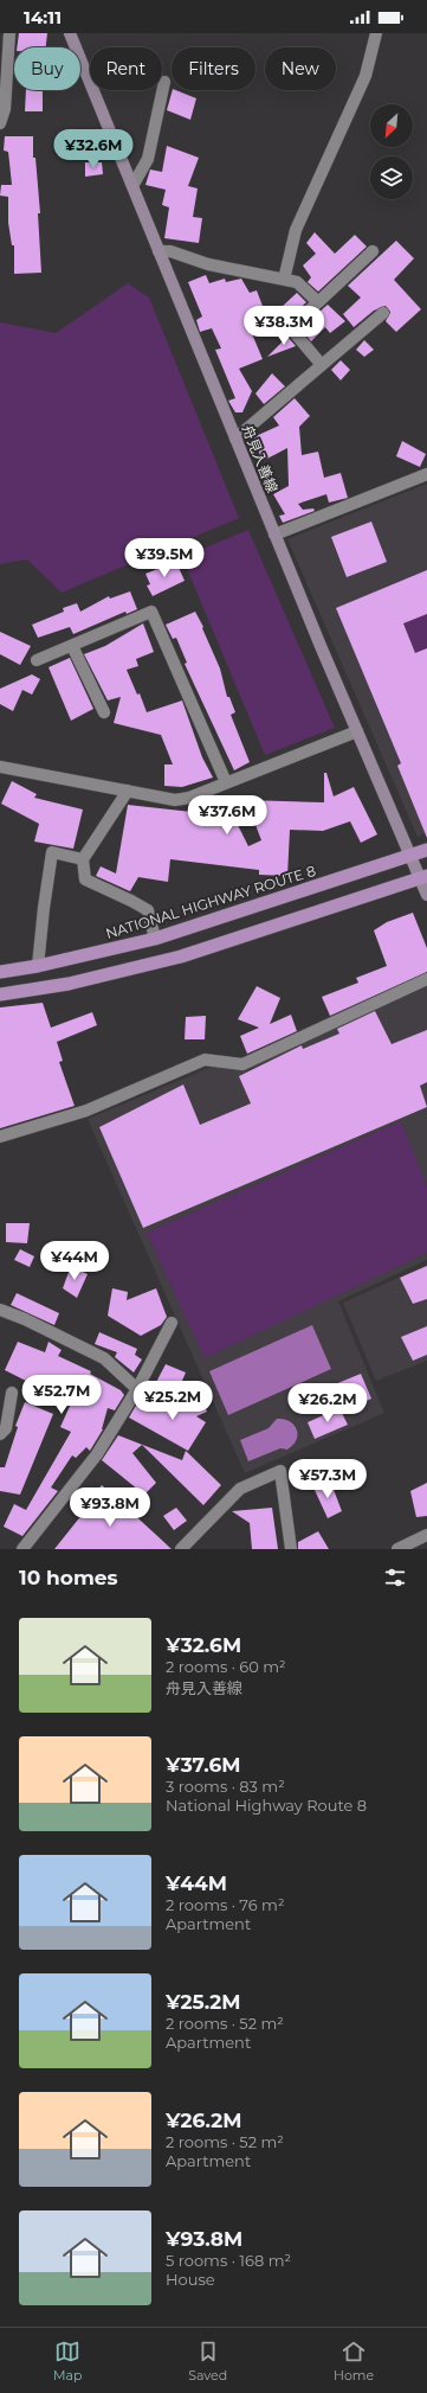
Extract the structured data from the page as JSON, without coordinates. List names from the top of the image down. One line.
{"streets":{"highway":["NATIONAL HIGHWAY ROUTE 8"],"main road":["舟見入善線"]},"crossings":[["舟見入善線","NATIONAL HIGHWAY ROUTE 8"]],"north":"bottom left","page":{"status":"14:11","chip":["Buy","Rent","Filters","New"],"price":["¥32.6M","¥38.3M","¥39.5M","¥37.6M","¥44M","¥52.7M","¥25.2M","¥26.2M","¥57.3M","¥93.8M"],"heading":"10 homes","list":[{"name":"¥32.6M","note":"2 rooms · 60 m² · 舟見入善線"},{"name":"¥37.6M","note":"3 rooms · 83 m² · National Highway Route 8"},{"name":"¥44M","note":"2 rooms · 76 m² · Apartment"},{"name":"¥25.2M","note":"2 rooms · 52 m² · Apartment"},{"name":"¥26.2M","note":"2 rooms · 52 m² · Apartment"},{"name":"¥93.8M","note":"5 rooms · 168 m² · House"}],"tabs":["Map","Saved","Home"]}}
